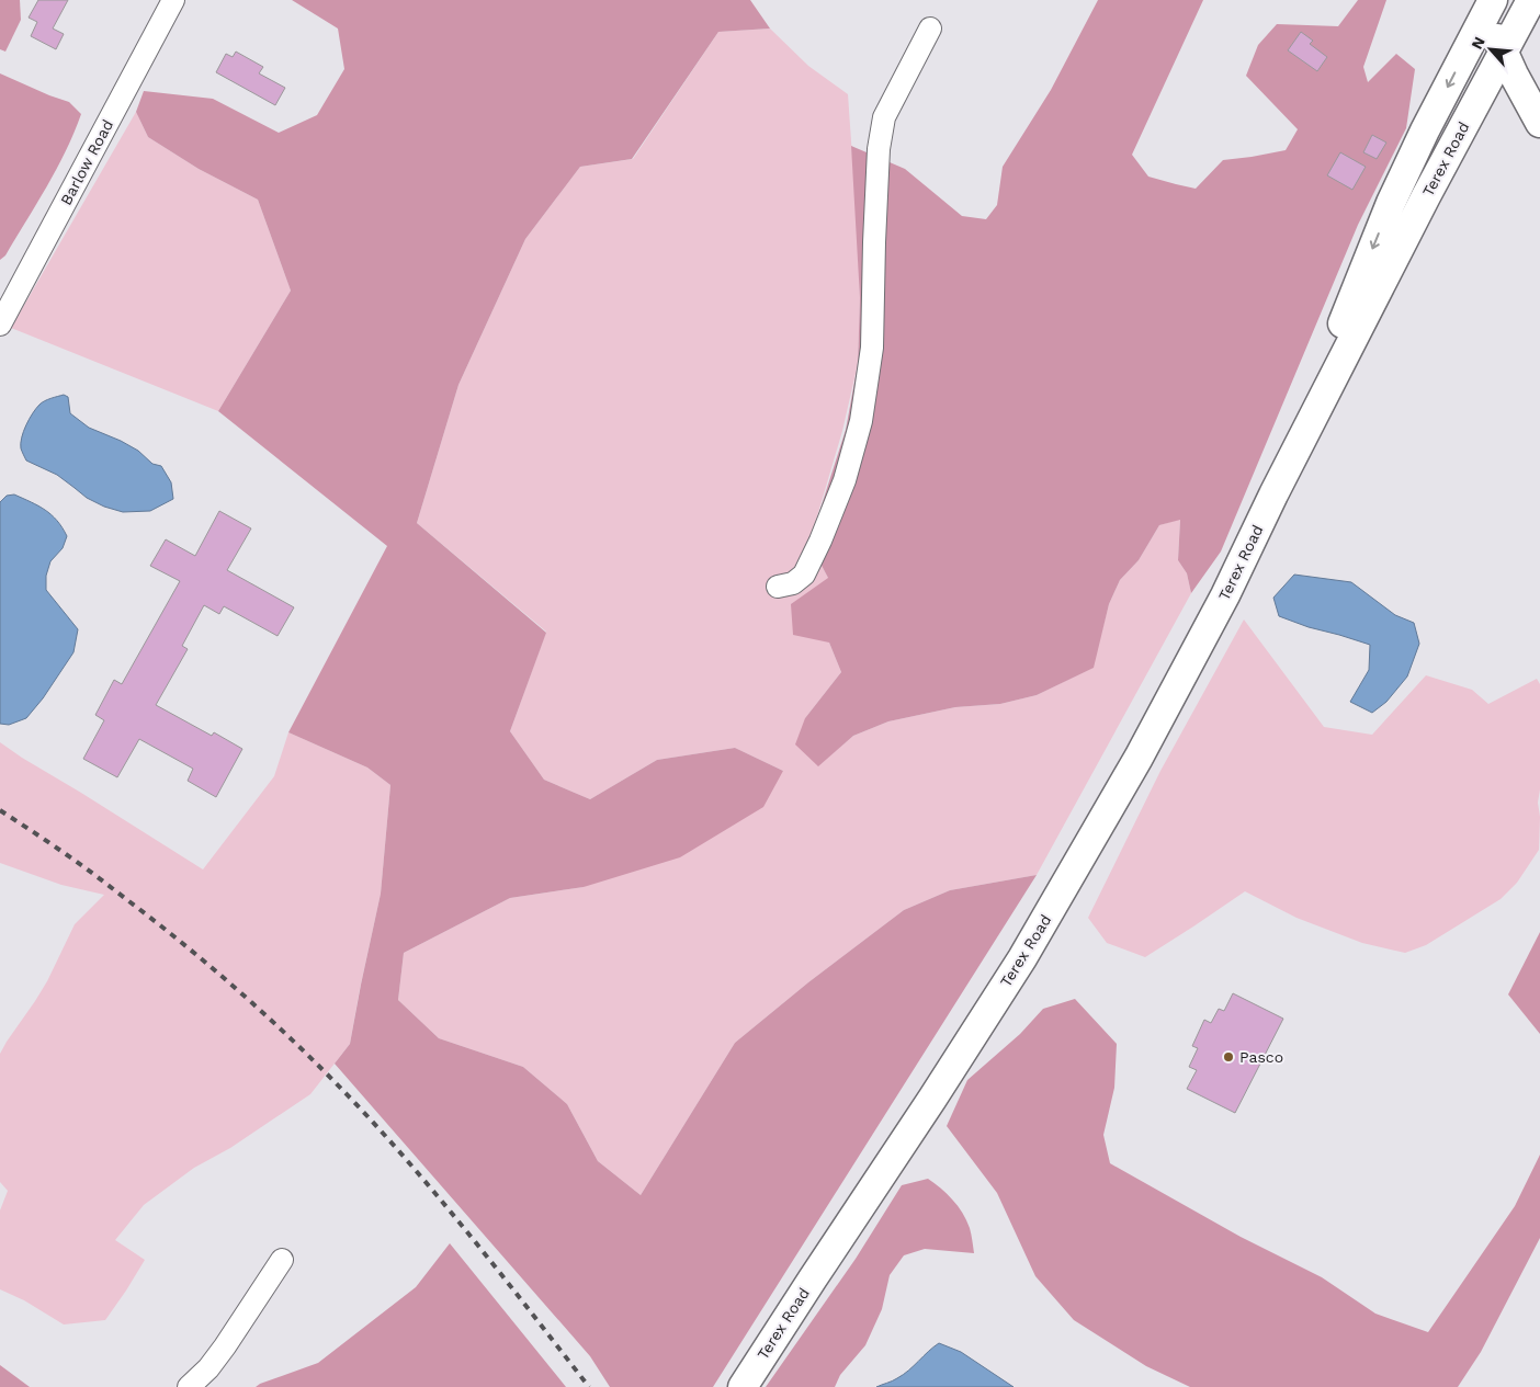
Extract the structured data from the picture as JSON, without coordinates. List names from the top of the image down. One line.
{"streets":{"main road":["Terex Road"],"street":["Barlow Road"]},"places":["Pasco"],"north":"top left"}
